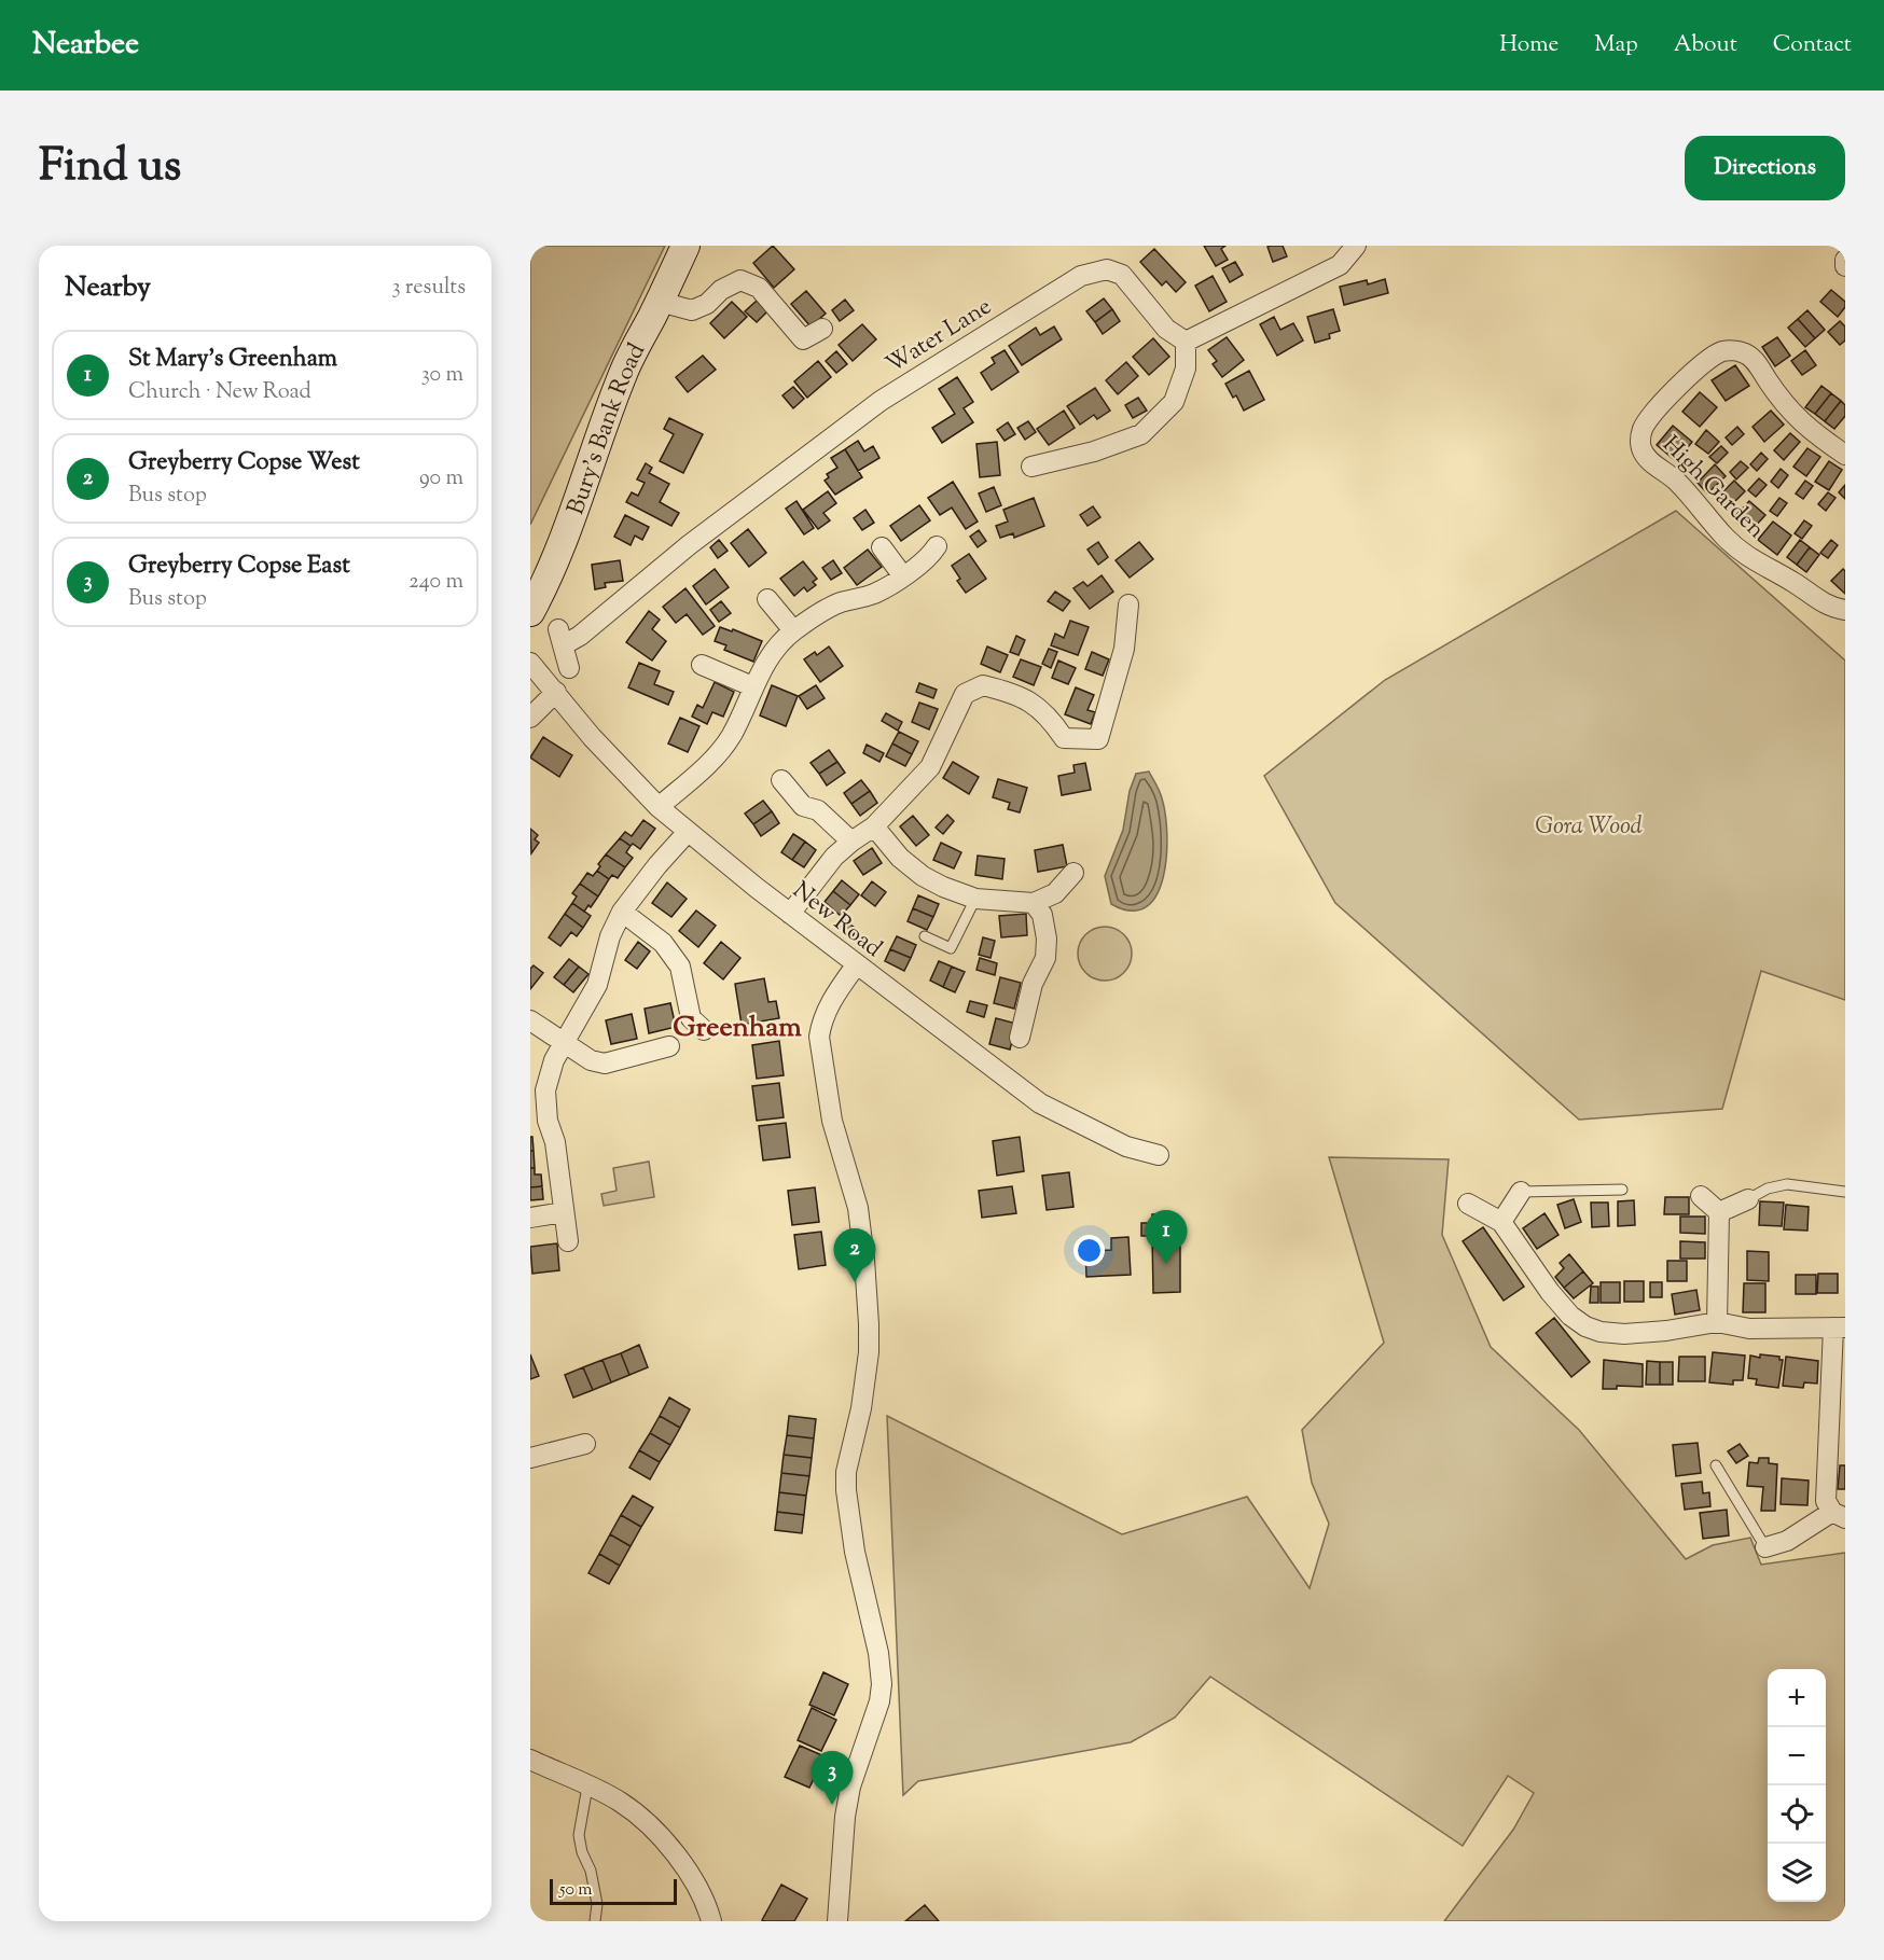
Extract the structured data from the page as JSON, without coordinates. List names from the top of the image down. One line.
{"streets":{"street":["Water Lane","Bury's Bank Road","High Garden","New Road"]},"districts":["Greenham"],"parks":["Gora Wood"],"scale_bar":"50 m","page":{"header":"Nearbee","nav":["Home","Map","About","Contact"],"title":"Find us","buttons":"Directions","heading":["Nearby","3 results"],"list":[{"mark":"1","name":"St Mary's Greenham","note":"Church · New Road","value":"30 m"},{"mark":"2","name":"Greyberry Copse West","note":"Bus stop","value":"90 m"},{"mark":"3","name":"Greyberry Copse East","note":"Bus stop","value":"240 m"}],"pins":["1","2","3"],"map_buttons":["+","−"],"scale":"50 m"}}
